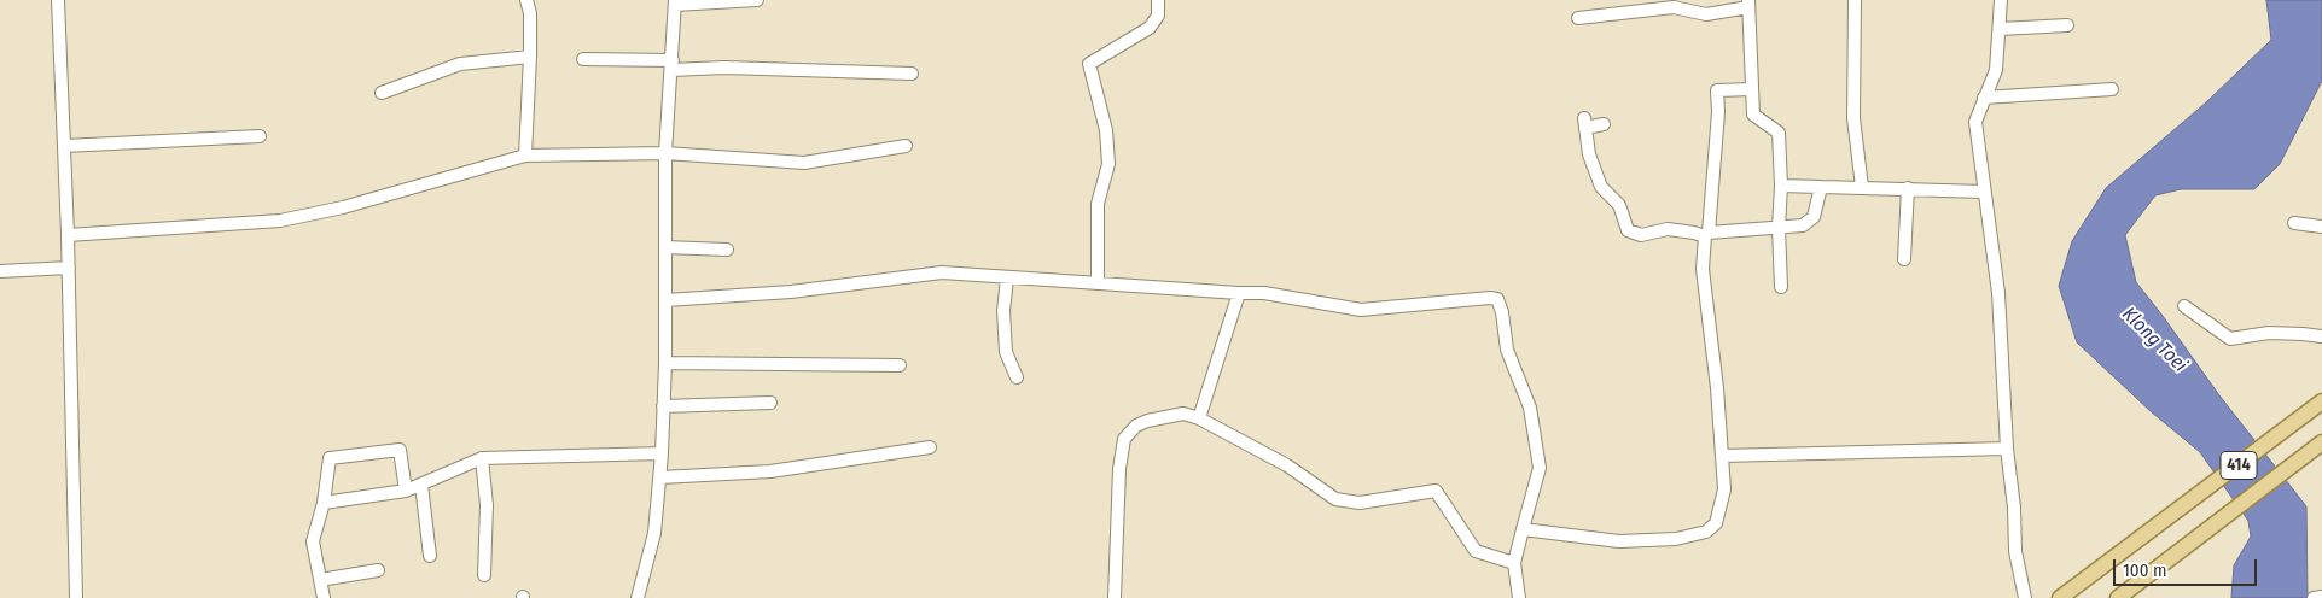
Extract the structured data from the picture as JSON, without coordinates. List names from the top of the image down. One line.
{"streets":{"main road":["414"]},"water":["Klong Toei"],"scale_bar":"100 m"}
